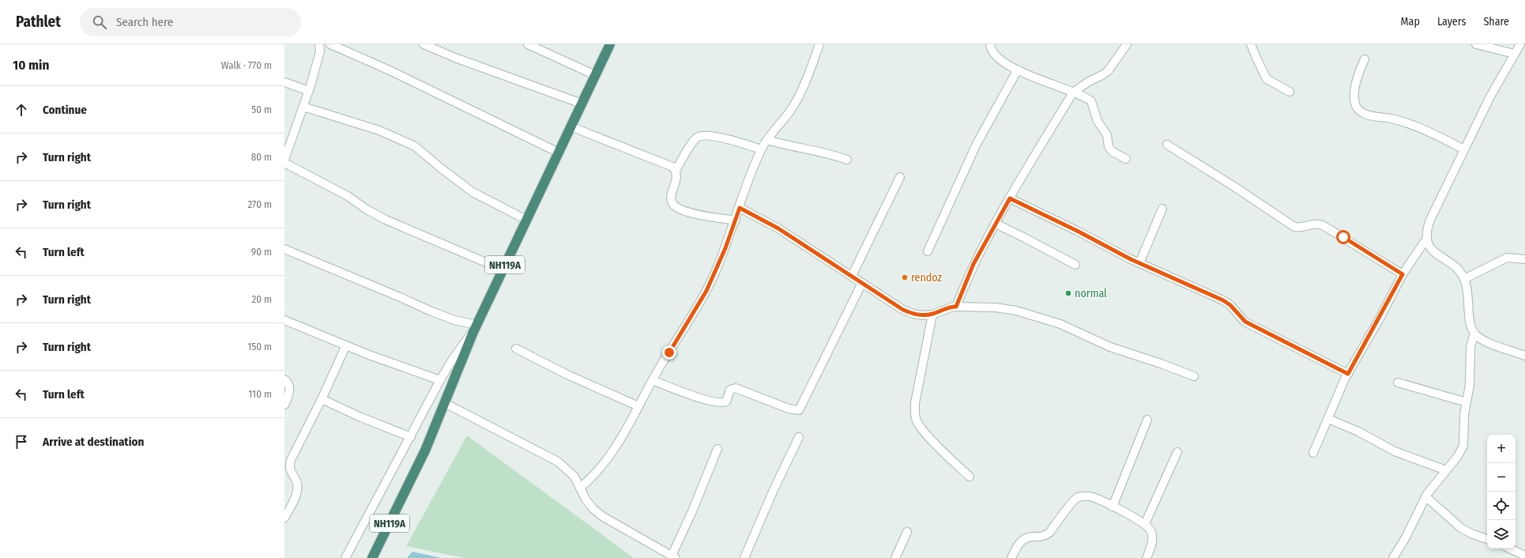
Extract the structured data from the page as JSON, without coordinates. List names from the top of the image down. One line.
{"streets":{"highway":["NH119A"]},"places":["rendoz","normal"],"page":{"header":"Pathlet","search":"Search here","nav":["Map","Layers","Share"],"heading":["10 min","Walk · 770 m"],"list":[["Continue","50 m"],["Turn right","80 m"],["Turn right","270 m"],["Turn left","90 m"],["Turn right","20 m"],["Turn right","150 m"],["Turn left","110 m"],"Arrive at destination"],"map_buttons":["+","−"]}}
